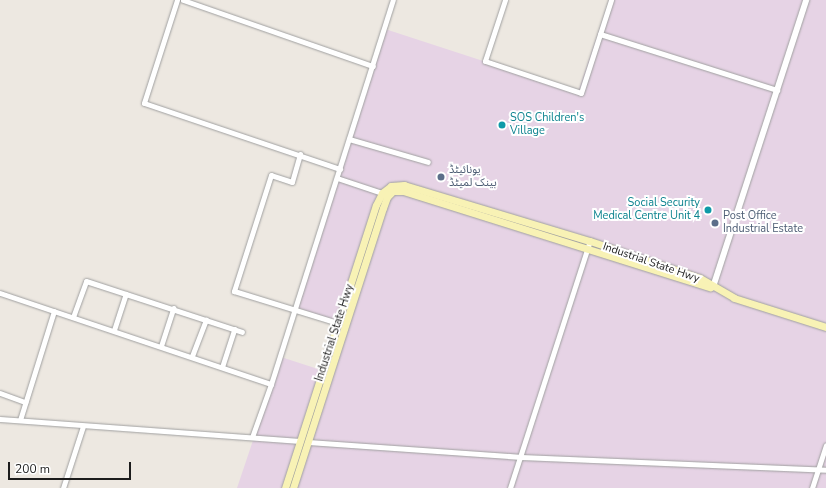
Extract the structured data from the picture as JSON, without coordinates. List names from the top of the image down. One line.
{"streets":{"main road":["Industrial State Hwy"]},"places":["SOS Children's Village","یونائیٹڈ بینک لمیٹڈ","Social Security Medical Centre Unit 4","Post Office Industrial Estate"],"scale_bar":"200 m"}
